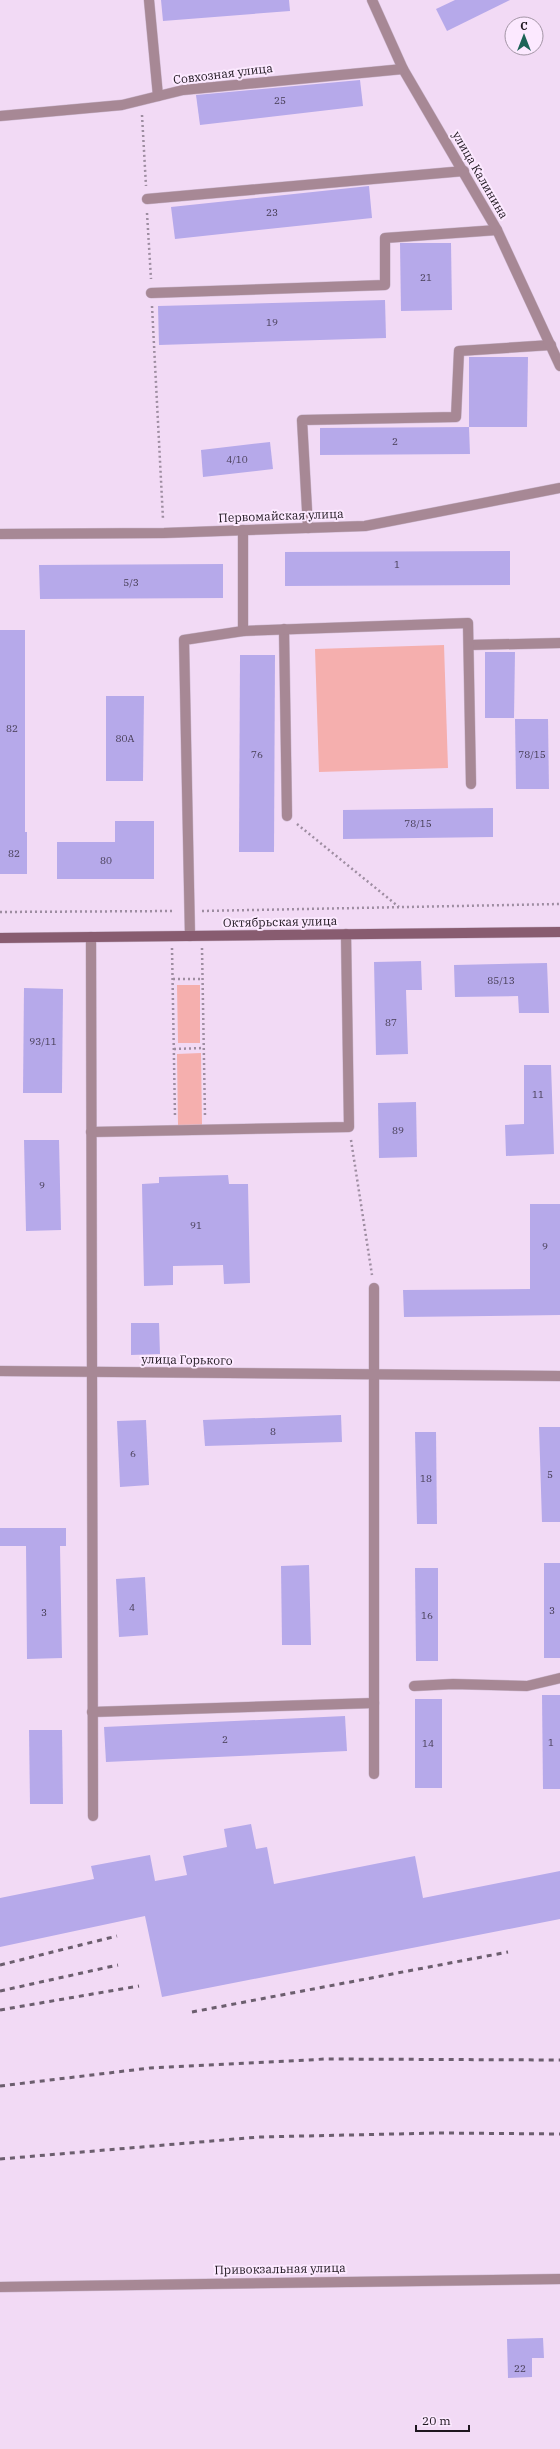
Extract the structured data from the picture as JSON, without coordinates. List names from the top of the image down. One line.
{"streets":{"main road":["Октябрьская улица"],"street":["Совхозная улица","улица Калинина","Первомайская улица","улица Горького","Привокзальная улица"]},"crossings":[["Совхозная улица","улица Калинина"]],"house_numbers":["25","23","21","19","2","4/10","1","5/3","82","80А","76","78/15","78/15","82","80","85/13","87","93/11","11","89","9","91","9","8","6","5","18","4","3","3","16","2","1","14","22"],"scale_bar":"20 m","north":"top"}
